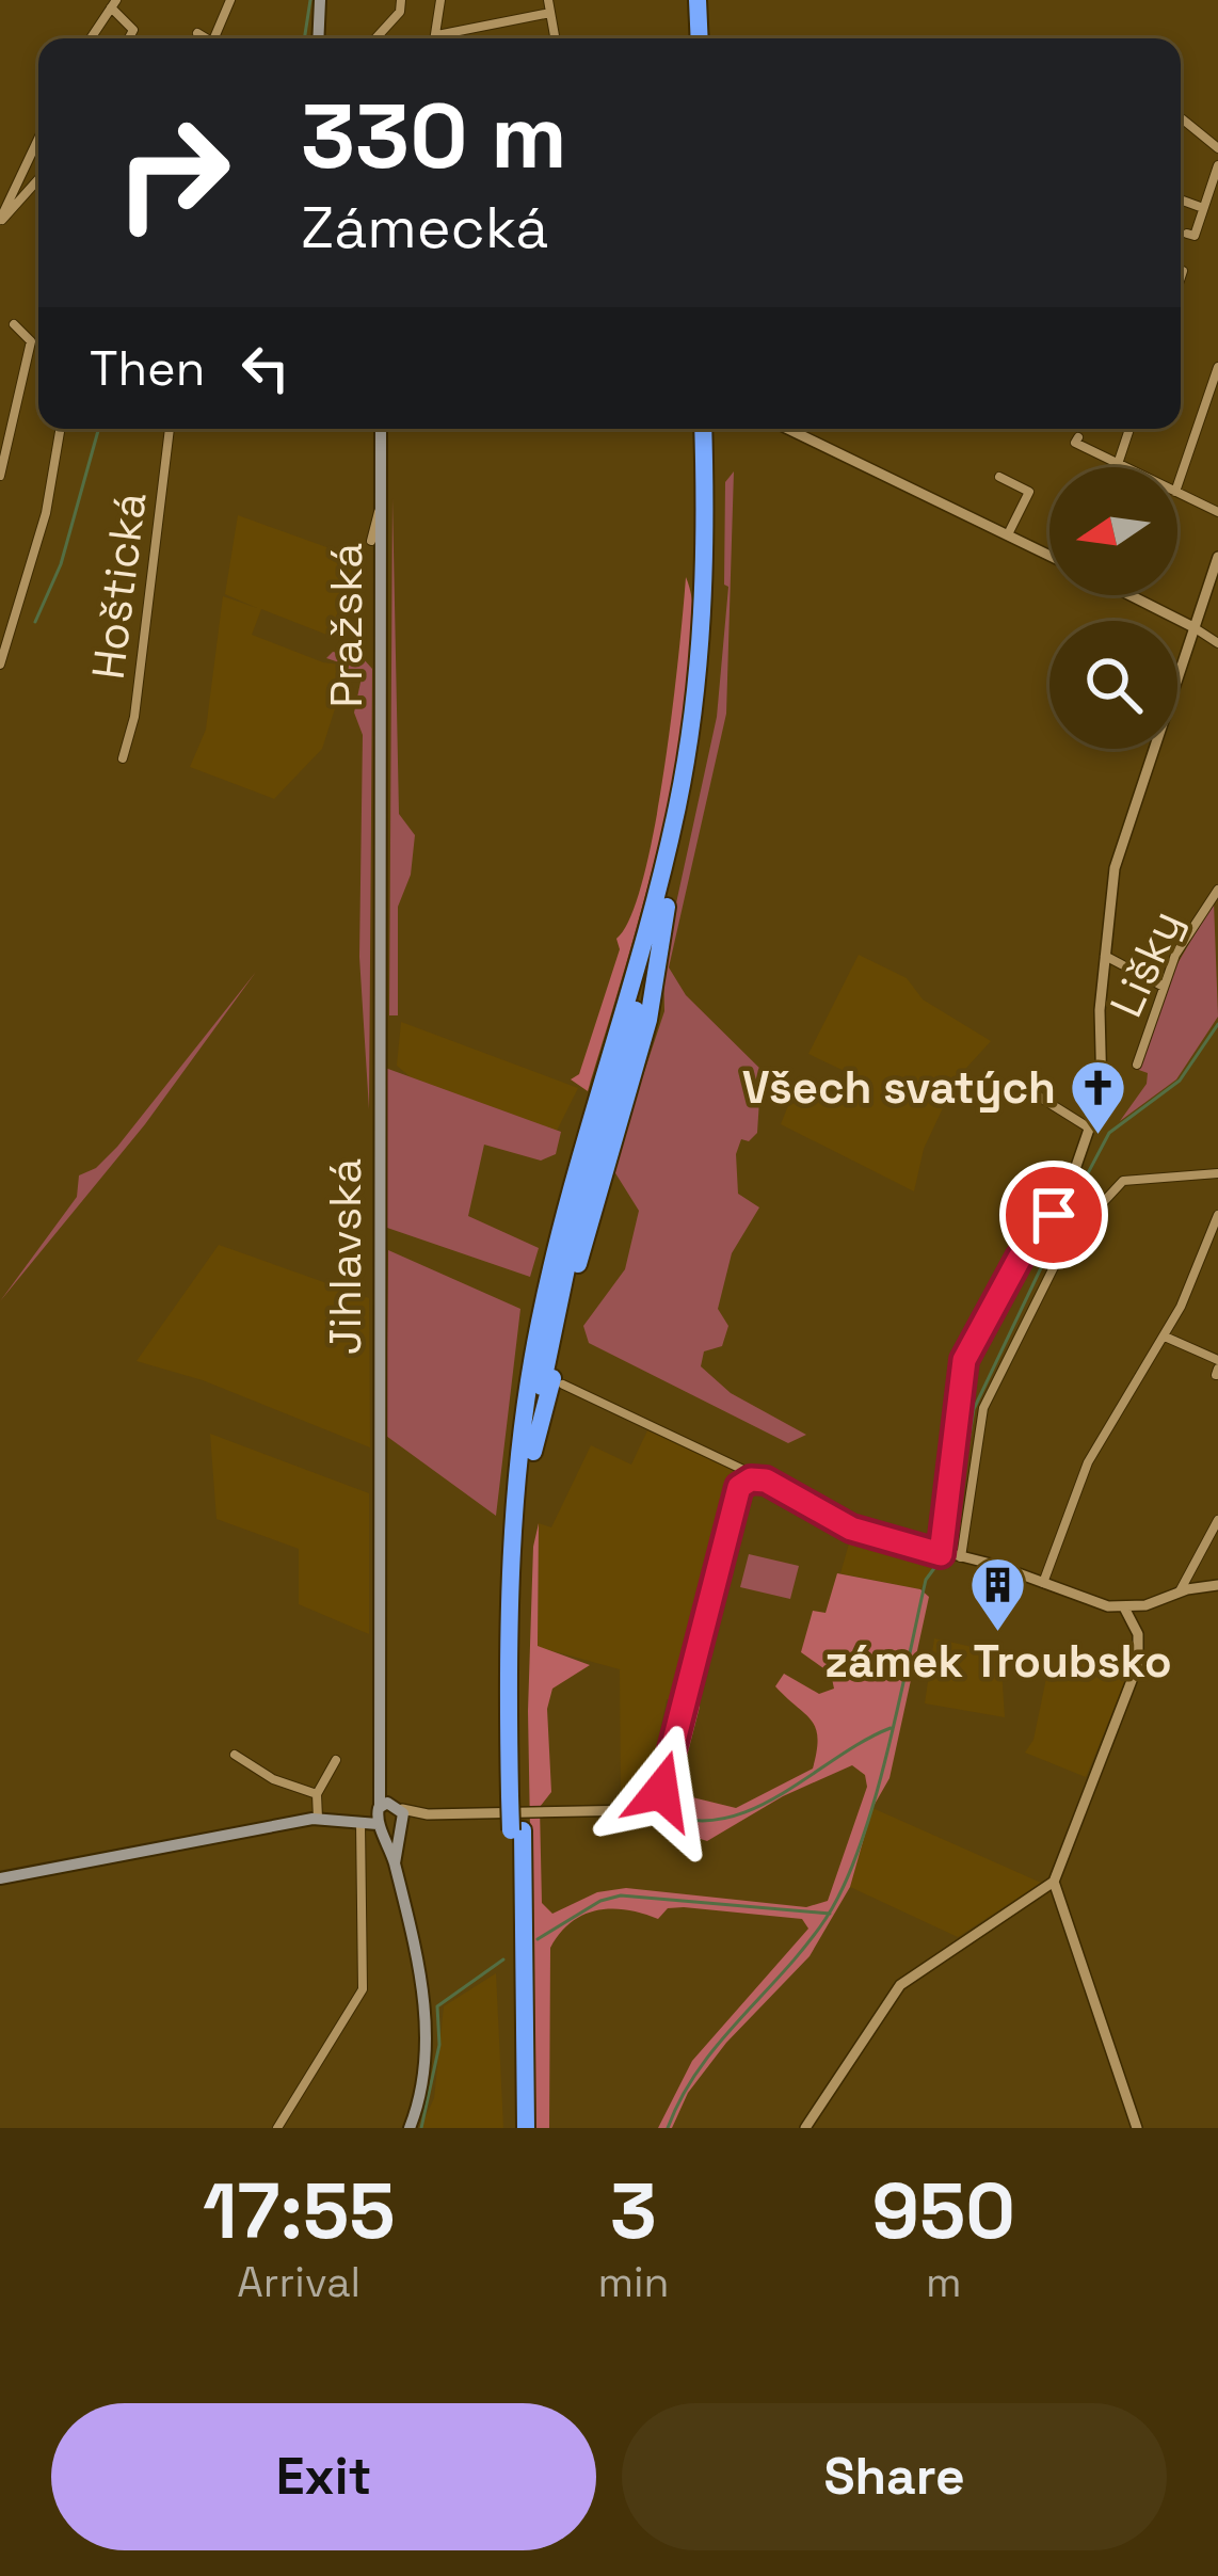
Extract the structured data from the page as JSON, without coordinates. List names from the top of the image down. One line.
{"streets":{"main road":["Pražská","Jihlavská"],"street":["Hoštická","Lišky"]},"crossings":[["Pražská","Jihlavská"]],"places":{"church":["Všech svatých"],"building":["zámek Troubsko"]},"north":"left","page":{"turn":["330 m","Zámecká"],"then":"Then","eta":["17:55","Arrival","3","min","950","m"],"buttons":["Exit","Share"]}}
